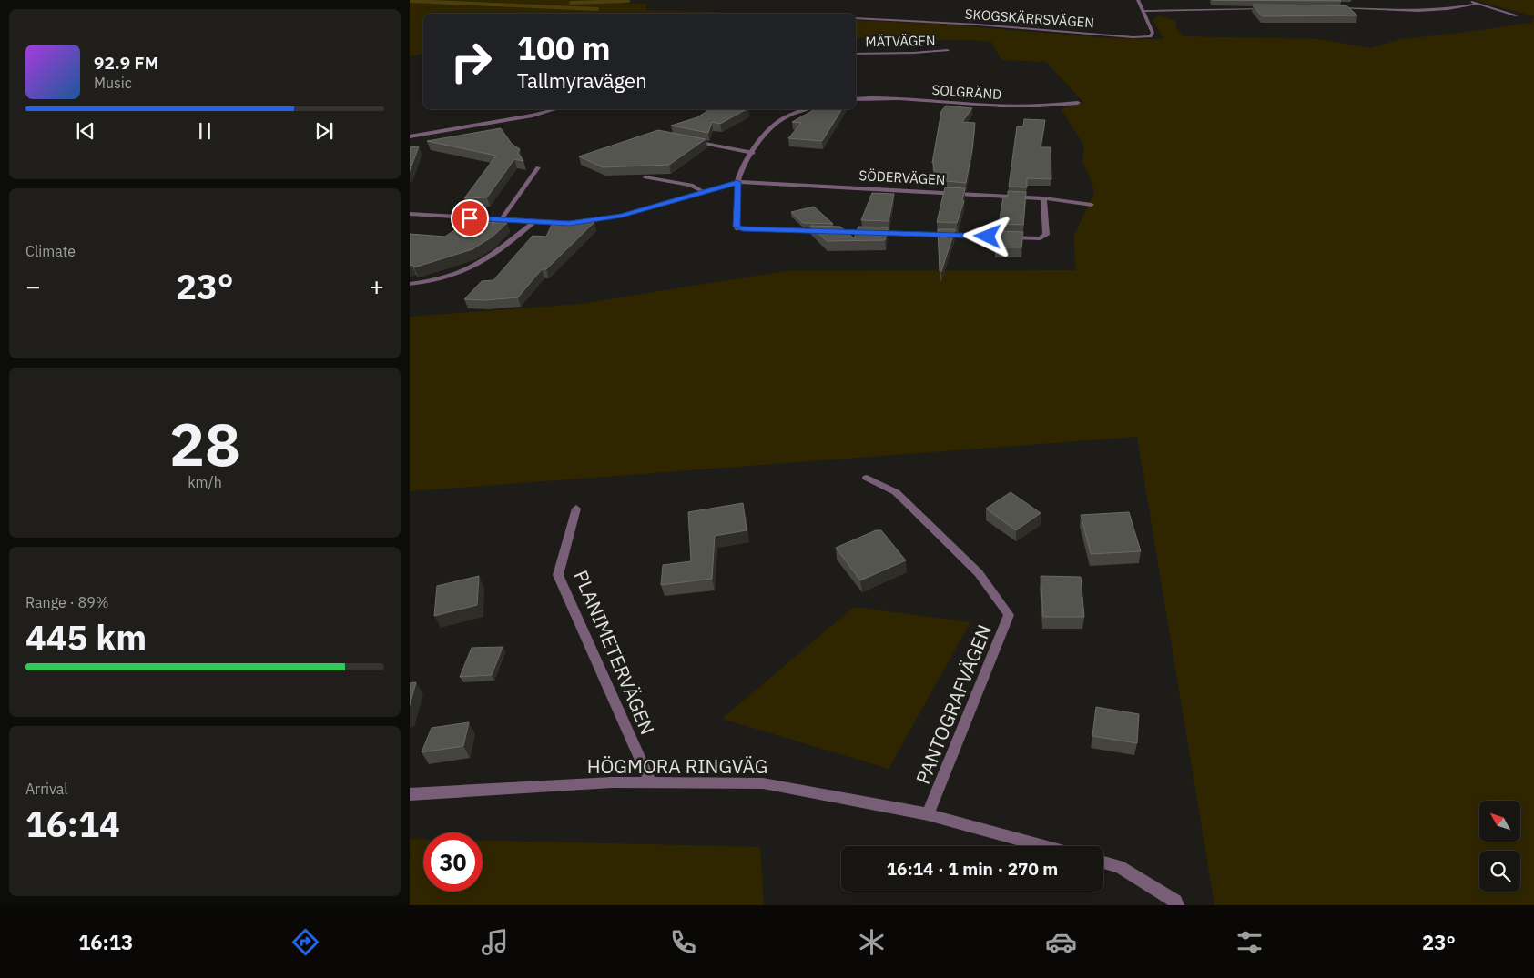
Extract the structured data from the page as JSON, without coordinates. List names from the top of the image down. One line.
{"streets":{"street":["SKOGSKÄRRSVÄGEN","MÄTVÄGEN","SOLGRÄND","SÖDERVÄGEN","PLANIMETERVÄGEN","PANTOGRAFVÄGEN","HÖGMORA RINGVÄG"]},"crossings":[["PLANIMETERVÄGEN","HÖGMORA RINGVÄG"],["PANTOGRAFVÄGEN","HÖGMORA RINGVÄG"]],"north":"top left","page":{"turn":["100 m","Tallmyravägen"],"song":["92.9 FM","Music"],"tile":["Climate",["28","km/h"],["Range · 89%","445 km"],["Arrival","16:14"]],"heat":["−","23°","+"],"limit":"30","trip":"16:14 · 1 min · 270 m","tabs":["16:13","23°"]}}
